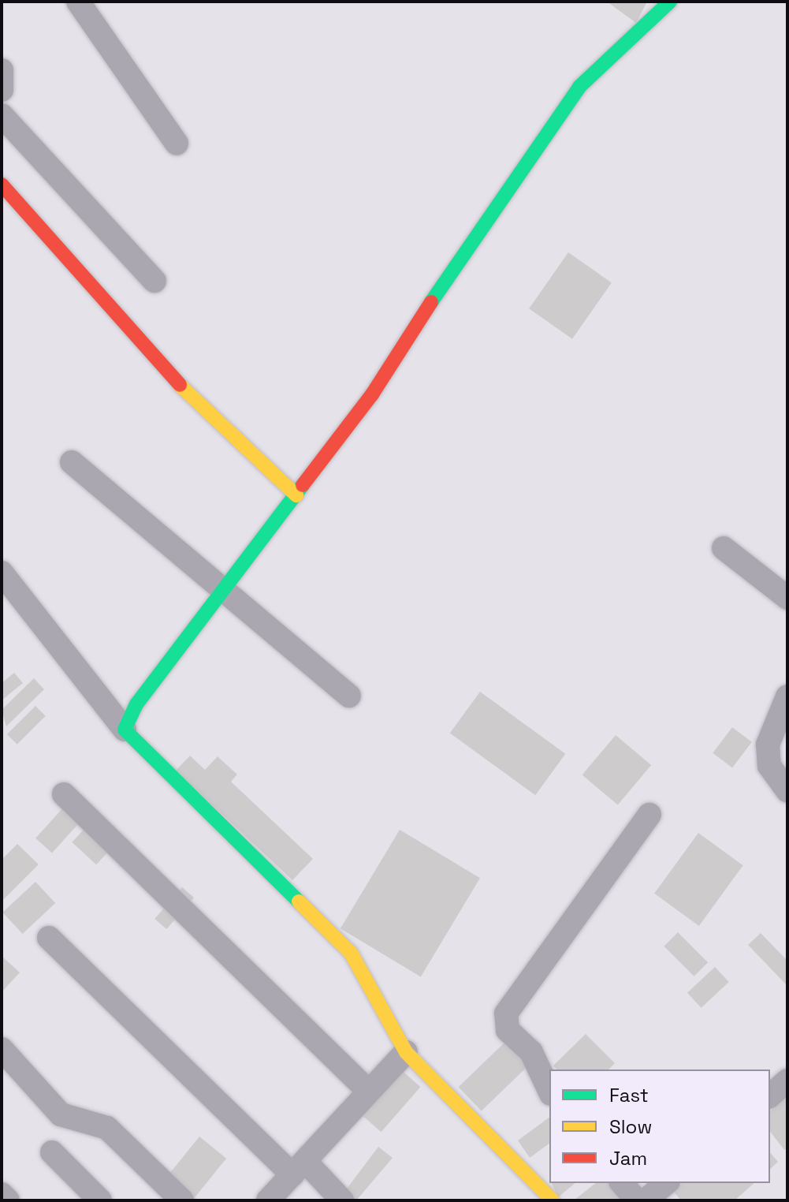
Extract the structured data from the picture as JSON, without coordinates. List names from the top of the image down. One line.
{"legend":["Fast","Slow","Jam"]}
